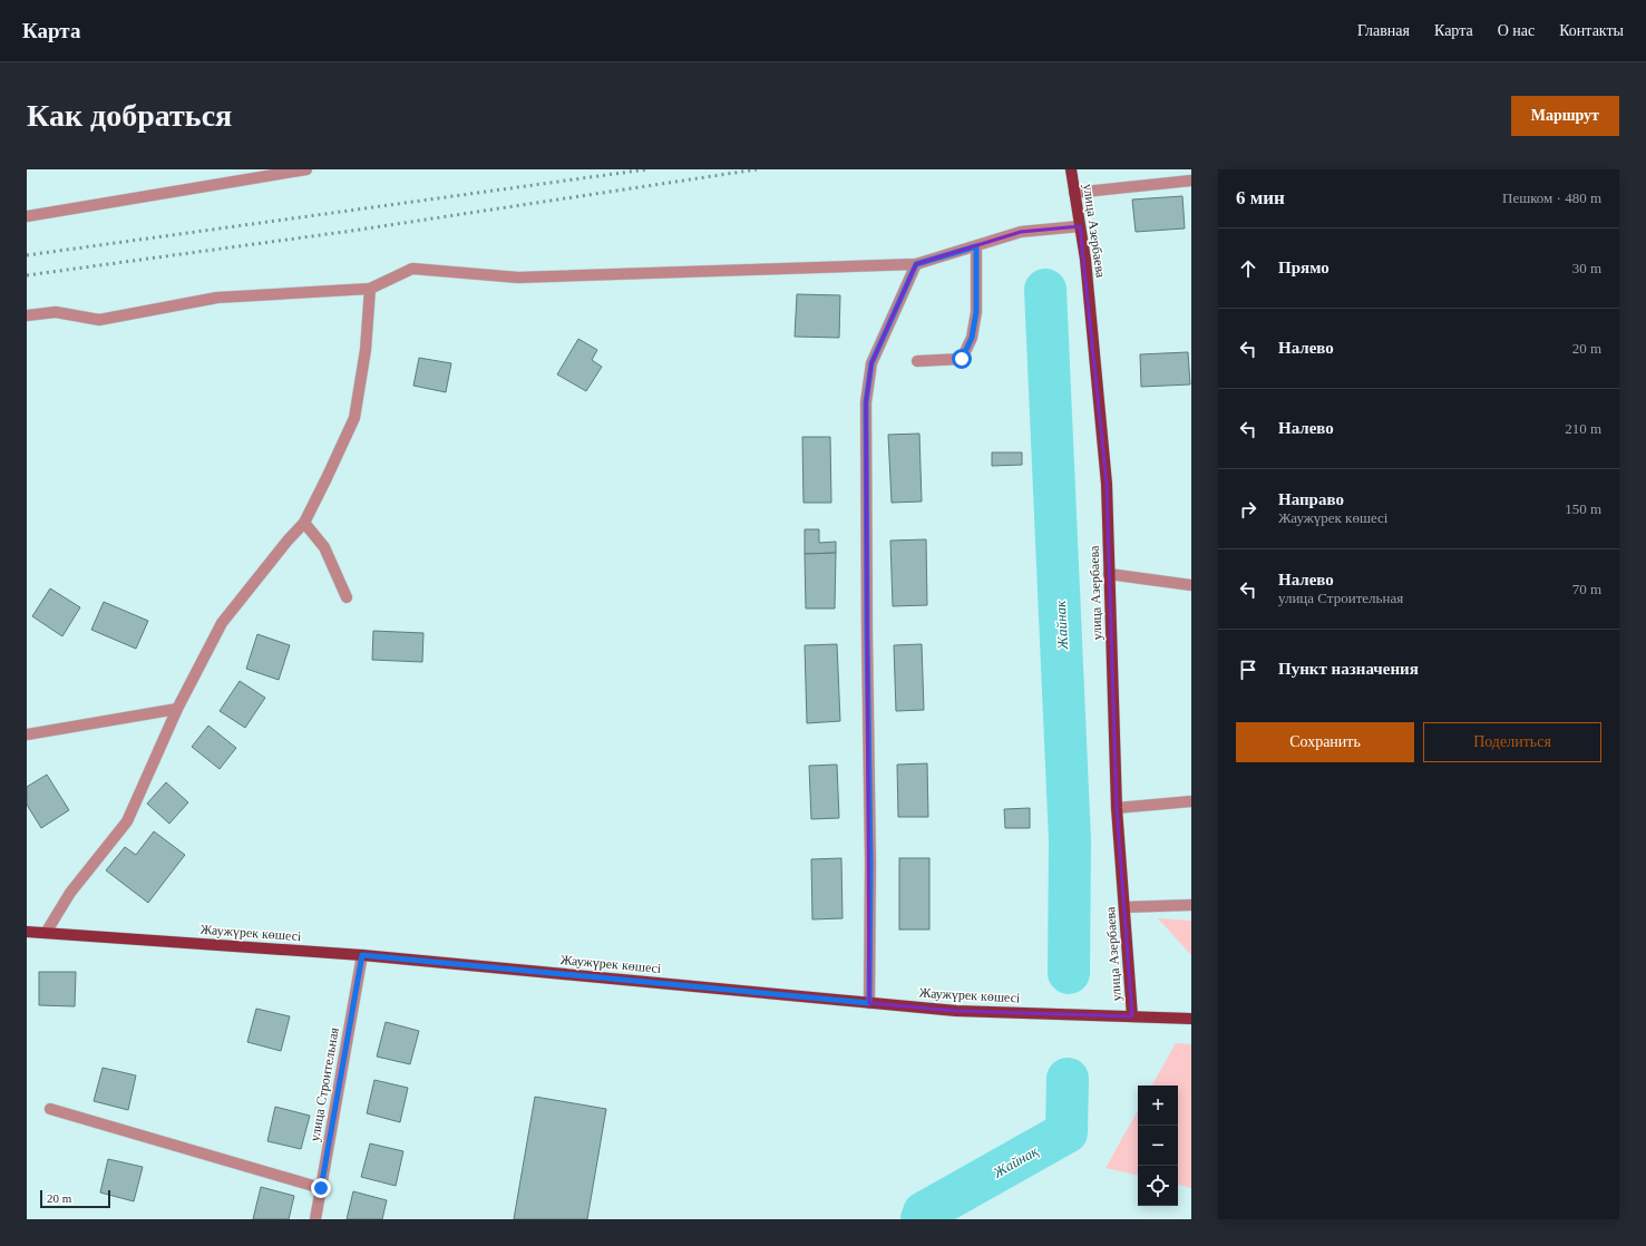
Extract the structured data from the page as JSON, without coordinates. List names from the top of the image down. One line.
{"streets":{"main road":["улица Азербаева","Жаужүрек көшесі"],"street":["улица Строительная"]},"crossings":[["улица Азербаева","Жаужүрек көшесі"],["Жаужүрек көшесі","улица Строительная"]],"water":["Жайнак","Жайнақ"],"scale_bar":"20 m","page":{"header":"Карта","nav":["Главная","Карта","О нас","Контакты"],"buttons":["Маршрут",["Сохранить","Поделиться"]],"title":"Как добраться","heading":["6 мин","Пешком · 480 m"],"list":[["Прямо","30 m"],["Налево","20 m"],["Налево","210 m"],["Направо","Жаужүрек көшесі","150 m"],["Налево","улица Строительная","70 m"],"Пункт назначения"],"map_buttons":["+","−"],"scale":"20 m"}}
